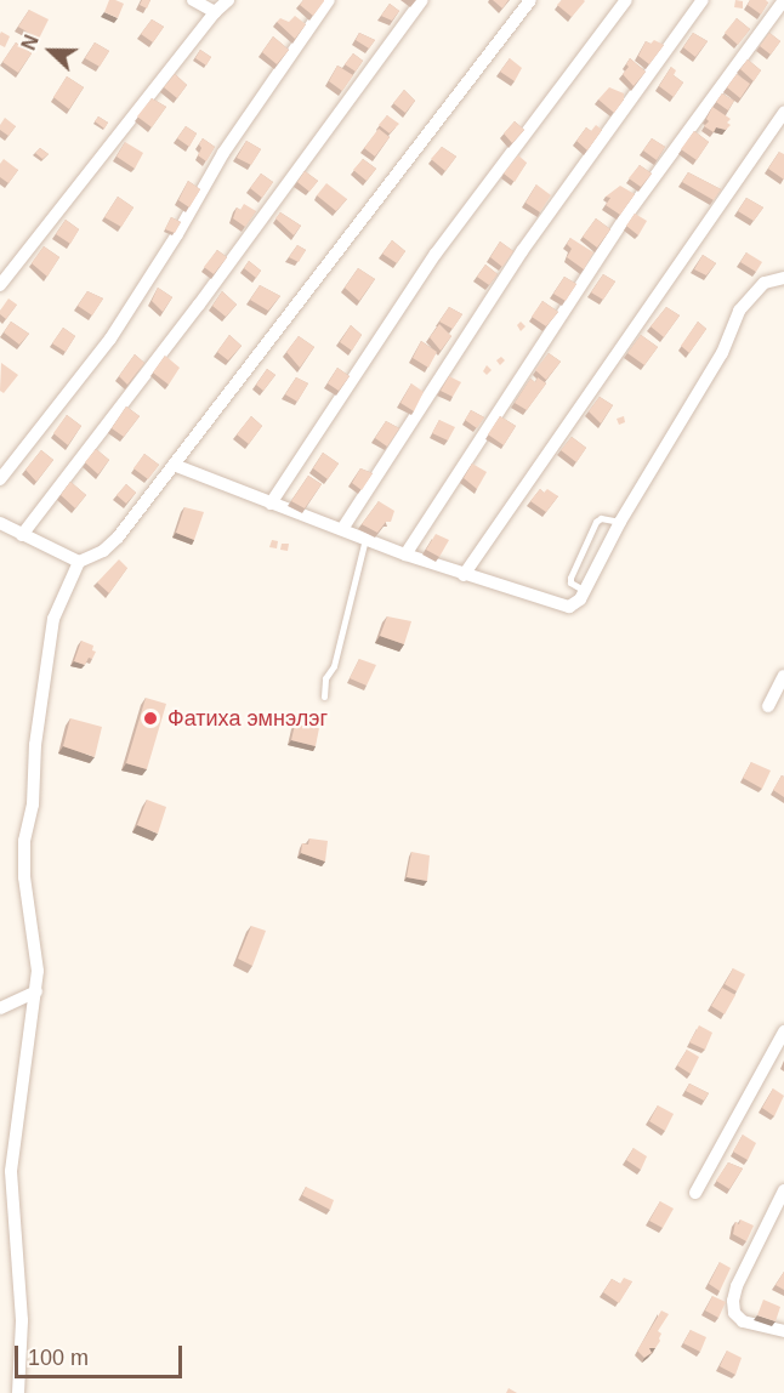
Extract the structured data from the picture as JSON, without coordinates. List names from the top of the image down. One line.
{"places":["Фатиха эмнэлэг"],"scale_bar":"100 m","north":"left"}
